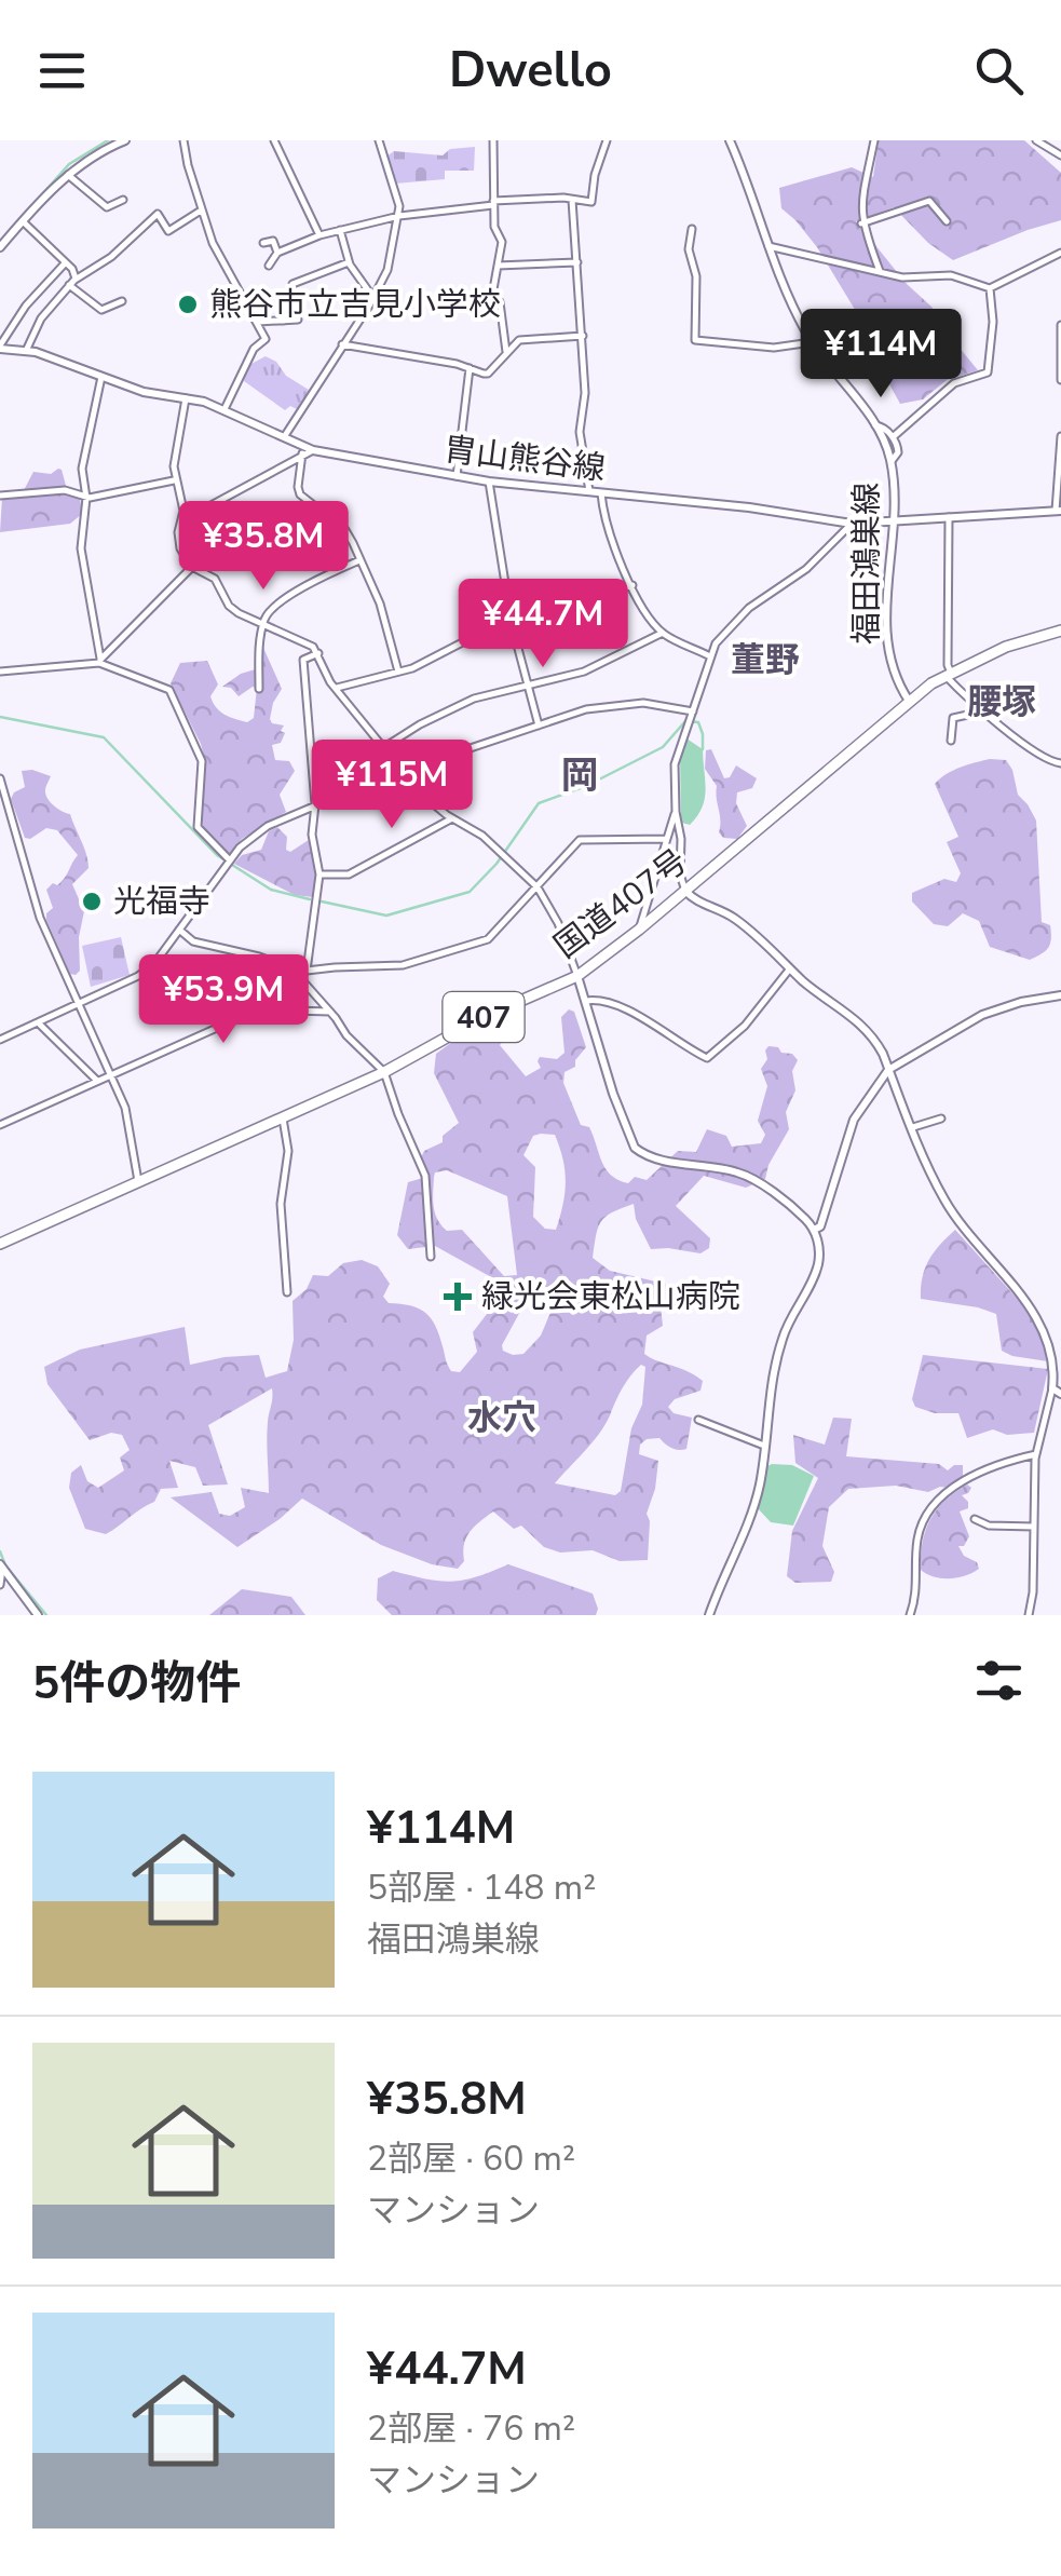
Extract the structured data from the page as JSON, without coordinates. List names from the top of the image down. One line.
{"streets":{"highway":["国道407号","407"],"street":["胄山熊谷線","福田鴻巣線"]},"crossings":[["胄山熊谷線","福田鴻巣線"],["福田鴻巣線","国道407号"]],"districts":["董野","腰塚","岡","水穴"],"places":{"other":["熊谷市立吉見小学校","光福寺"],"health":["緑光会東松山病院"]},"page":{"header":"Dwello","price":["¥114M","¥35.8M","¥44.7M","¥115M","¥53.9M"],"heading":"5件の物件","list":[{"name":"¥114M","note":"5部屋 · 148 m² · 福田鴻巣線"},{"name":"¥35.8M","note":"2部屋 · 60 m² · マンション"},{"name":"¥44.7M","note":"2部屋 · 76 m² · マンション"}]}}
